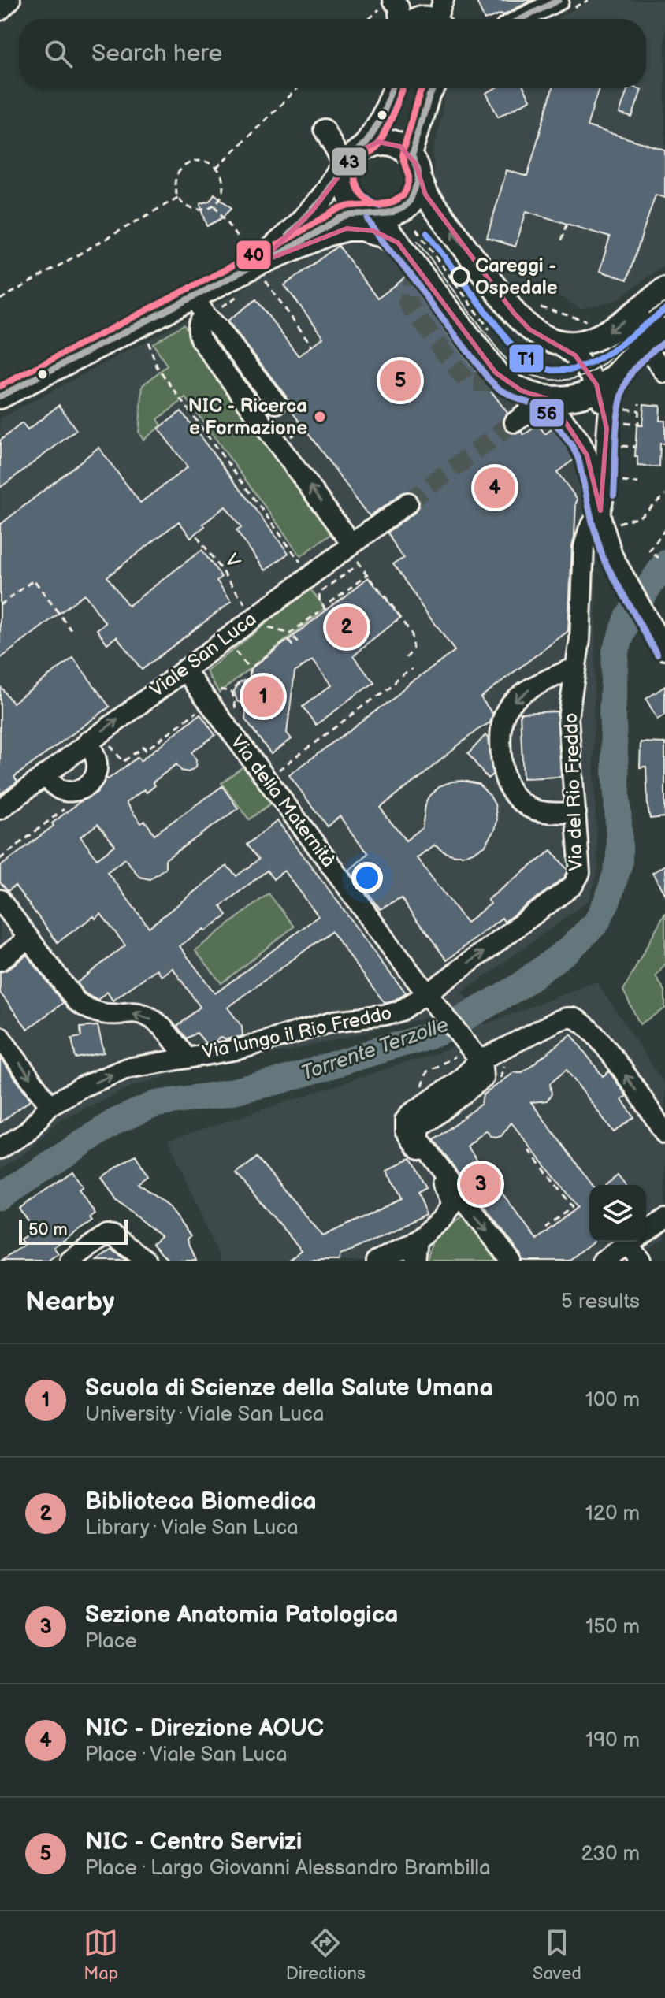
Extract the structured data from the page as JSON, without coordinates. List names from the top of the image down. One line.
{"streets":{"street":["Viale San Luca","Via del Rio Freddo","Via della Maternità","Via lungo il Rio Freddo"],"path":["V"]},"crossings":[["Viale San Luca","Via della Maternità"],["Via del Rio Freddo","Via della Maternità"],["Via del Rio Freddo","Via lungo il Rio Freddo"],["Via della Maternità","Via lungo il Rio Freddo"]],"one_way":["Via del Rio Freddo"],"water":["Torrente Terzolle"],"places":["Careggi - Ospedale","NIC - Ricerca e Formazione"],"lines":["transit line 43","transit line 56","transit line 40","transit line T1"],"scale_bar":"50 m","page":{"search":"Search here","pins":["5","4","2","1","3"],"scale":"50 m","heading":["Nearby","5 results"],"list":[{"mark":"1","name":"Scuola di Scienze della Salute Umana","note":"University · Viale San Luca","value":"100 m"},{"mark":"2","name":"Biblioteca Biomedica","note":"Library · Viale San Luca","value":"120 m"},{"mark":"3","name":"Sezione Anatomia Patologica","note":"Place","value":"150 m"},{"mark":"4","name":"NIC - Direzione AOUC","note":"Place · Viale San Luca","value":"190 m"},{"mark":"5","name":"NIC - Centro Servizi","note":"Place · Largo Giovanni Alessandro Brambilla","value":"230 m"}],"nav":["Map","Directions","Saved"]}}
